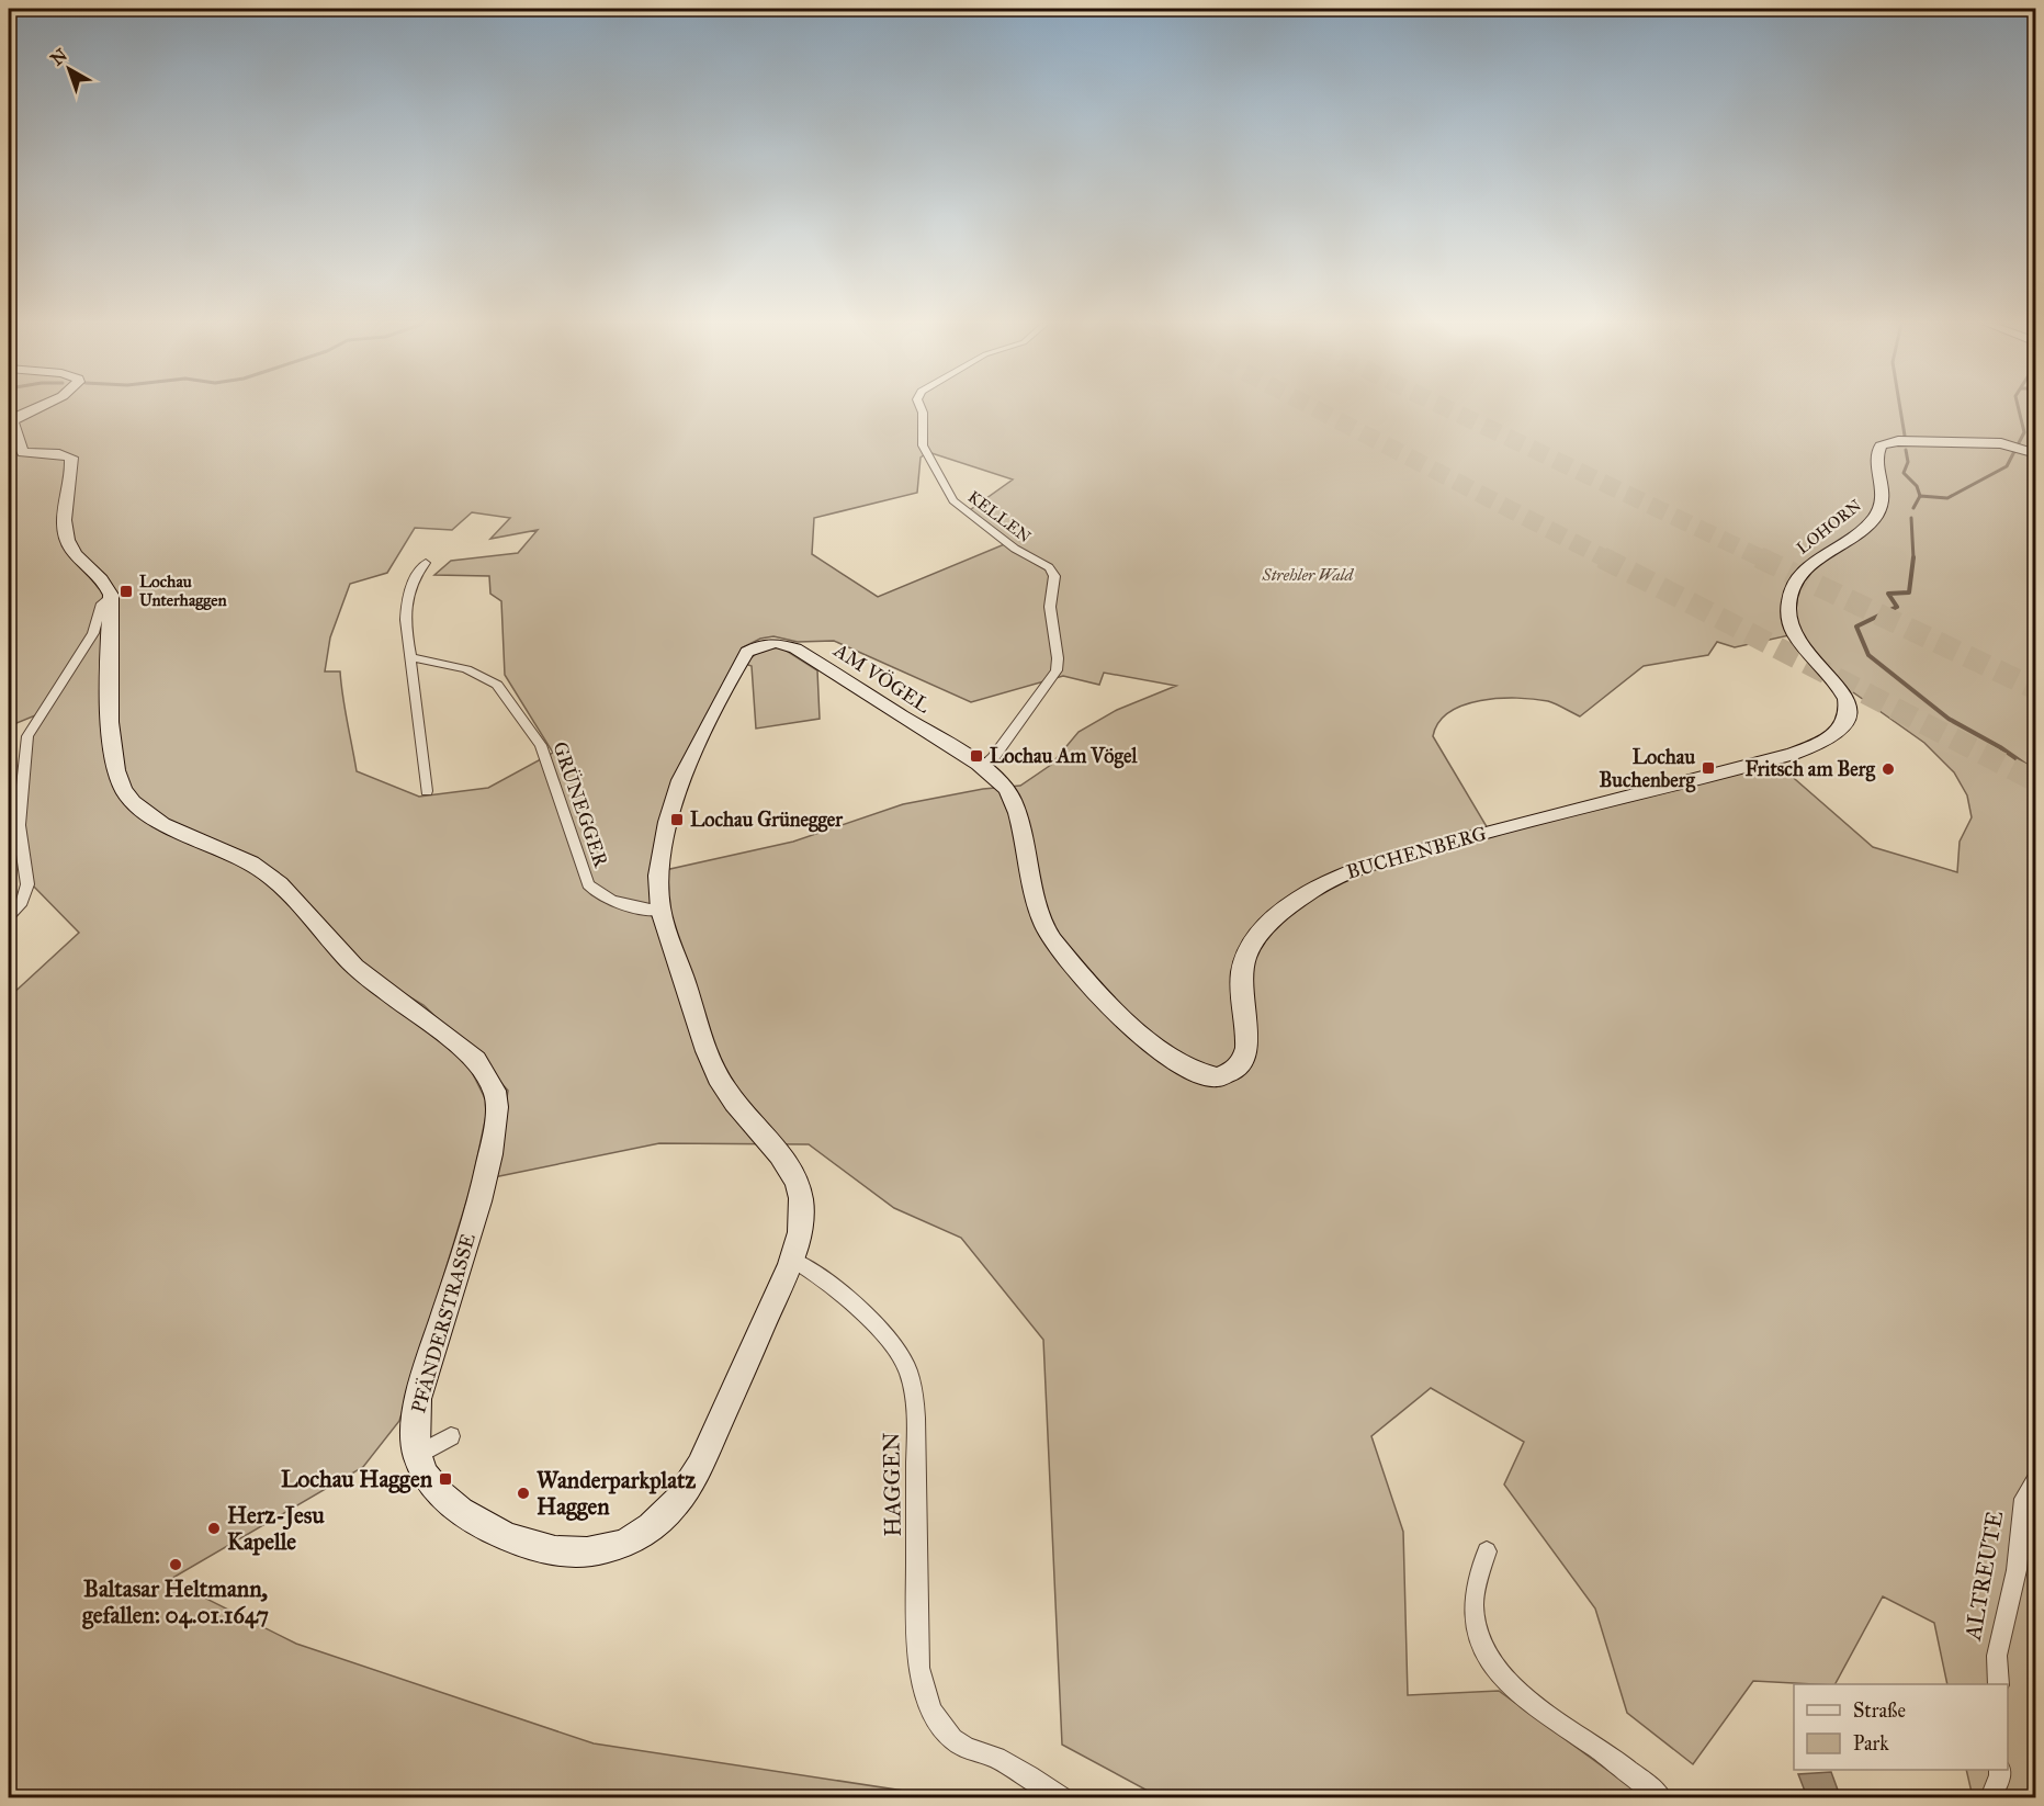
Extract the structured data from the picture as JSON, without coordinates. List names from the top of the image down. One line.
{"streets":{"street":["KELLEN","LOHORN","AM VÖGEL","GRÜNEGGER","BUCHENBERG","PFÄNDERSTRASSE","HAGGEN","ALTREUTE"]},"crossings":[["KELLEN","AM VÖGEL"],["LOHORN","BUCHENBERG"],["AM VÖGEL","BUCHENBERG"],["AM VÖGEL","PFÄNDERSTRASSE"],["GRÜNEGGER","PFÄNDERSTRASSE"],["PFÄNDERSTRASSE","HAGGEN"]],"parks":["Strehler Wald"],"places":{"transit":["Lochau Unterhaggen","Lochau Am Vögel","Lochau Buchenberg","Lochau Grünegger","Lochau Haggen"],"other":["Fritsch am Berg","Wanderparkplatz Haggen","Herz-Jesu Kapelle","Baltasar Heltmann, gefallen: 04.01.1647"]},"legend":["Straße","Park"],"north":"top left"}
